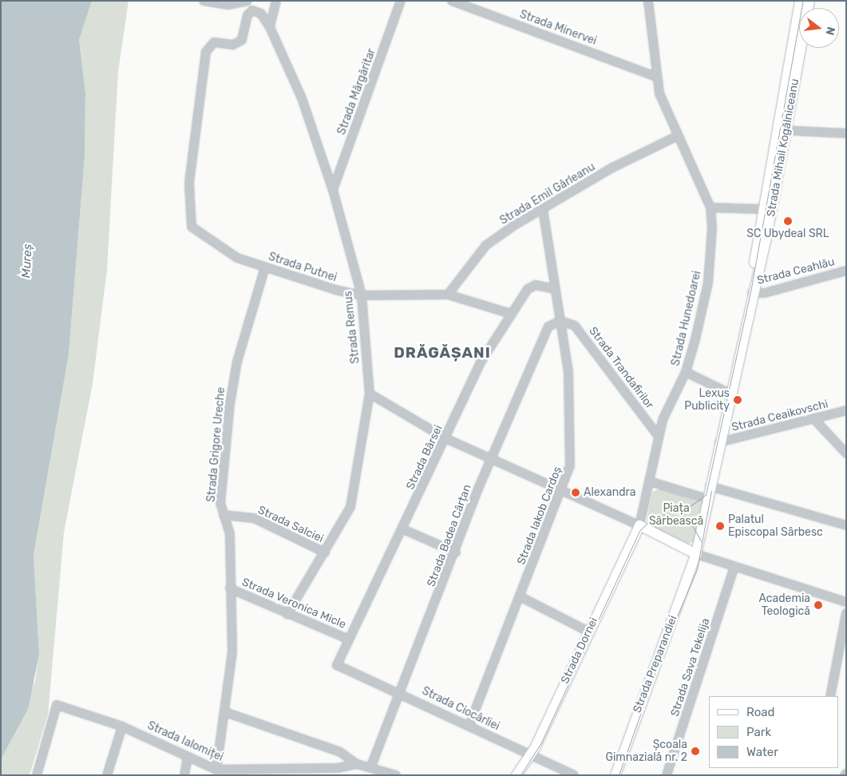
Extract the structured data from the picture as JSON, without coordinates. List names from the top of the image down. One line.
{"streets":{"main road":["Strada Mihail Kogălniceanu","Strada Dornei","Strada Preparandiei"],"street":["Strada Minervei","Strada Mărgăritar","Strada Emil Gârleanu","Strada Putnei","Strada Ceahlău","Strada Hunedoarei","Strada Remus","Strada Trandafirilor","Strada Ceaikovschi","Strada Grigore Ureche","Strada Bârsei","Strada Iakob Cardoș","Strada Salciei","Strada Badea Cârțan","Strada Veronica Micle","Strada Sava Tekelija","Strada Ciocârliei","Strada Ialomiței"]},"crossings":[["Strada Minervei","Strada Hunedoarei"],["Strada Mărgăritar","Strada Remus"],["Strada Mihail Kogălniceanu","Strada Ceahlău"],["Strada Mihail Kogălniceanu","Strada Ceaikovschi"],["Strada Mihail Kogălniceanu","Strada Preparandiei"],["Strada Emil Gârleanu","Strada Putnei"],["Strada Emil Gârleanu","Strada Hunedoarei"],["Strada Emil Gârleanu","Strada Iakob Cardoș"],["Strada Putnei","Strada Remus"],["Strada Putnei","Strada Grigore Ureche"],["Strada Putnei","Strada Bârsei"],["Strada Hunedoarei","Strada Trandafirilor"],["Strada Hunedoarei","Strada Dornei"],["Strada Remus","Strada Salciei"],["Strada Remus","Strada Veronica Micle"],["Strada Trandafirilor","Strada Iakob Cardoș"],["Strada Trandafirilor","Strada Badea Cârțan"],["Strada Grigore Ureche","Strada Salciei"],["Strada Grigore Ureche","Strada Veronica Micle"],["Strada Grigore Ureche","Strada Ialomiței"],["Strada Bârsei","Strada Iakob Cardoș"],["Strada Bârsei","Strada Veronica Micle"],["Strada Bârsei","Strada Ciocârliei"],["Strada Iakob Cardoș","Strada Badea Cârțan"],["Strada Iakob Cardoș","Strada Ciocârliei"],["Strada Badea Cârțan","Strada Ciocârliei"],["Strada Dornei","Strada Ciocârliei"]],"districts":["DRĂGĂȘANI"],"water":["Mureș"],"parks":["Piața Sârbească"],"places":["SC Ubydeal SRL","Lexus Publicity","Alexandra","Palatul Episcopal Sârbesc","Academia Teologică","Școala Gimnazială nr. 2"],"legend":["Road","Park","Water"],"north":"right"}
